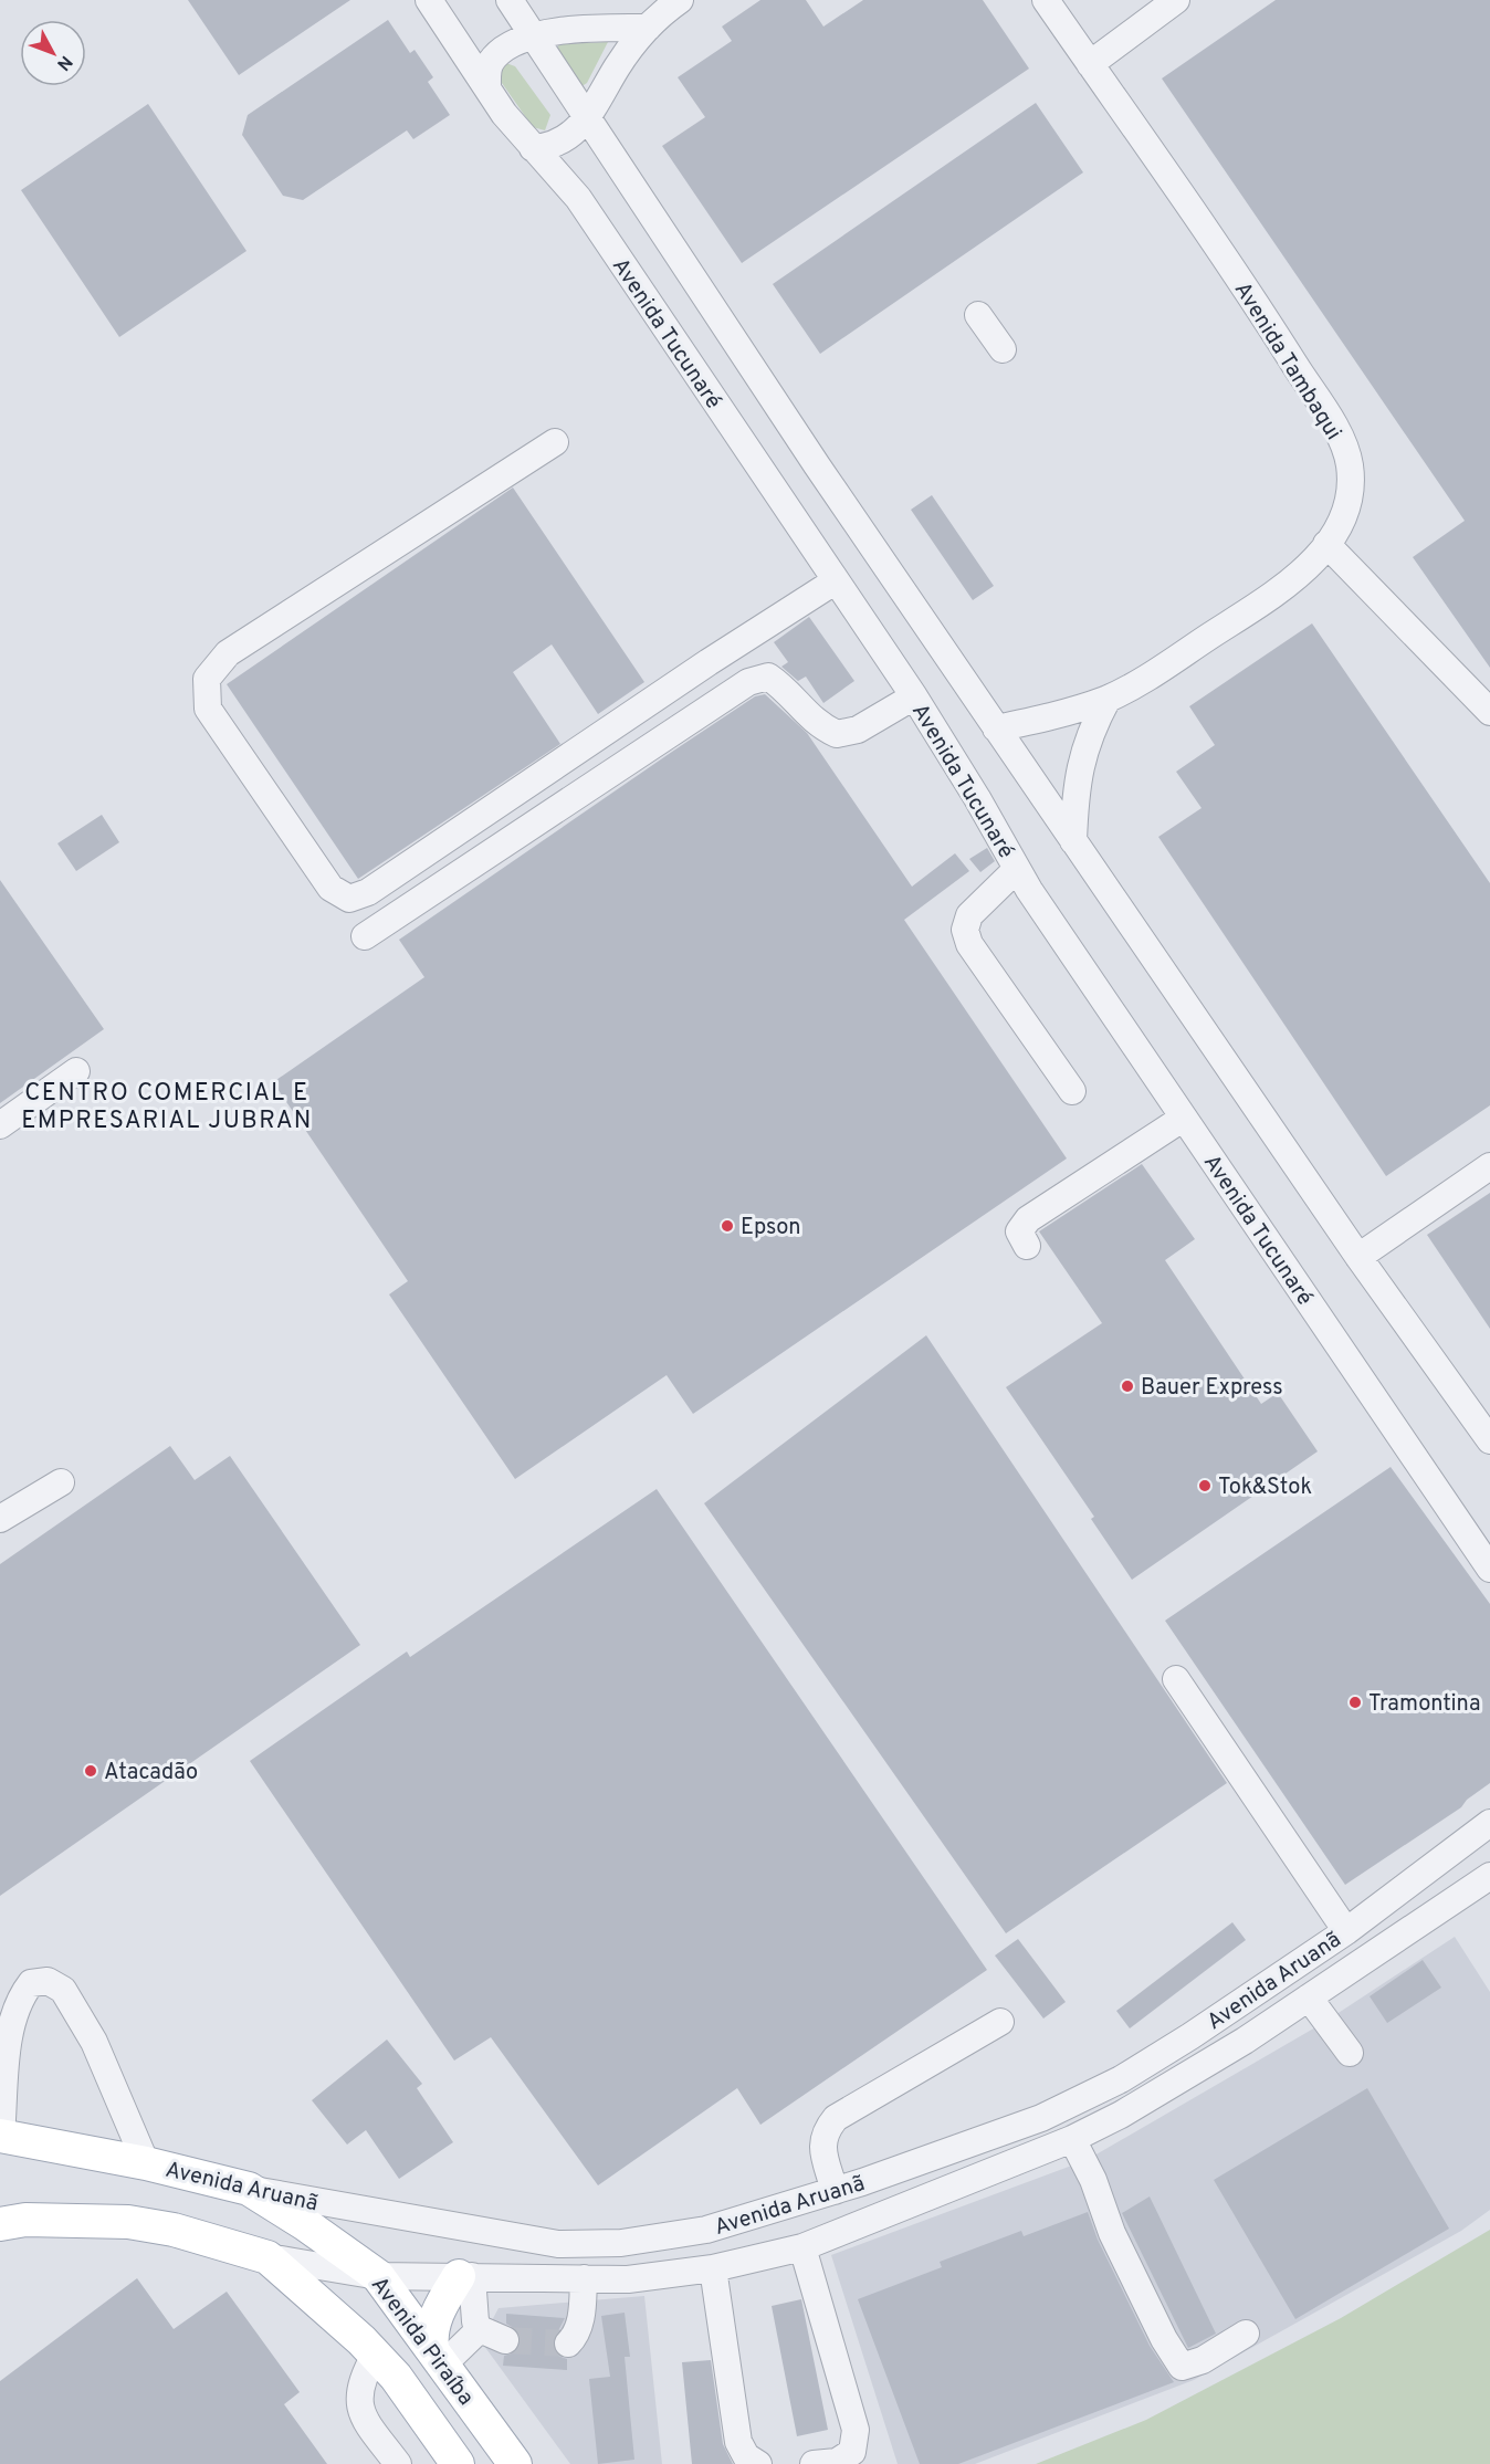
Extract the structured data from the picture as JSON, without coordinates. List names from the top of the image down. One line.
{"streets":{"main road":["Avenida Aruanã","Avenida Piraíba"],"street":["Avenida Tucunaré","Avenida Tambaqui"]},"crossings":[["Avenida Aruanã","Avenida Piraíba"]],"districts":["CENTRO COMERCIAL E EMPRESARIAL JUBRAN"],"places":["Epson","Bauer Express","Tok&Stok","Tramontina","Atacadão"],"north":"bottom right"}
